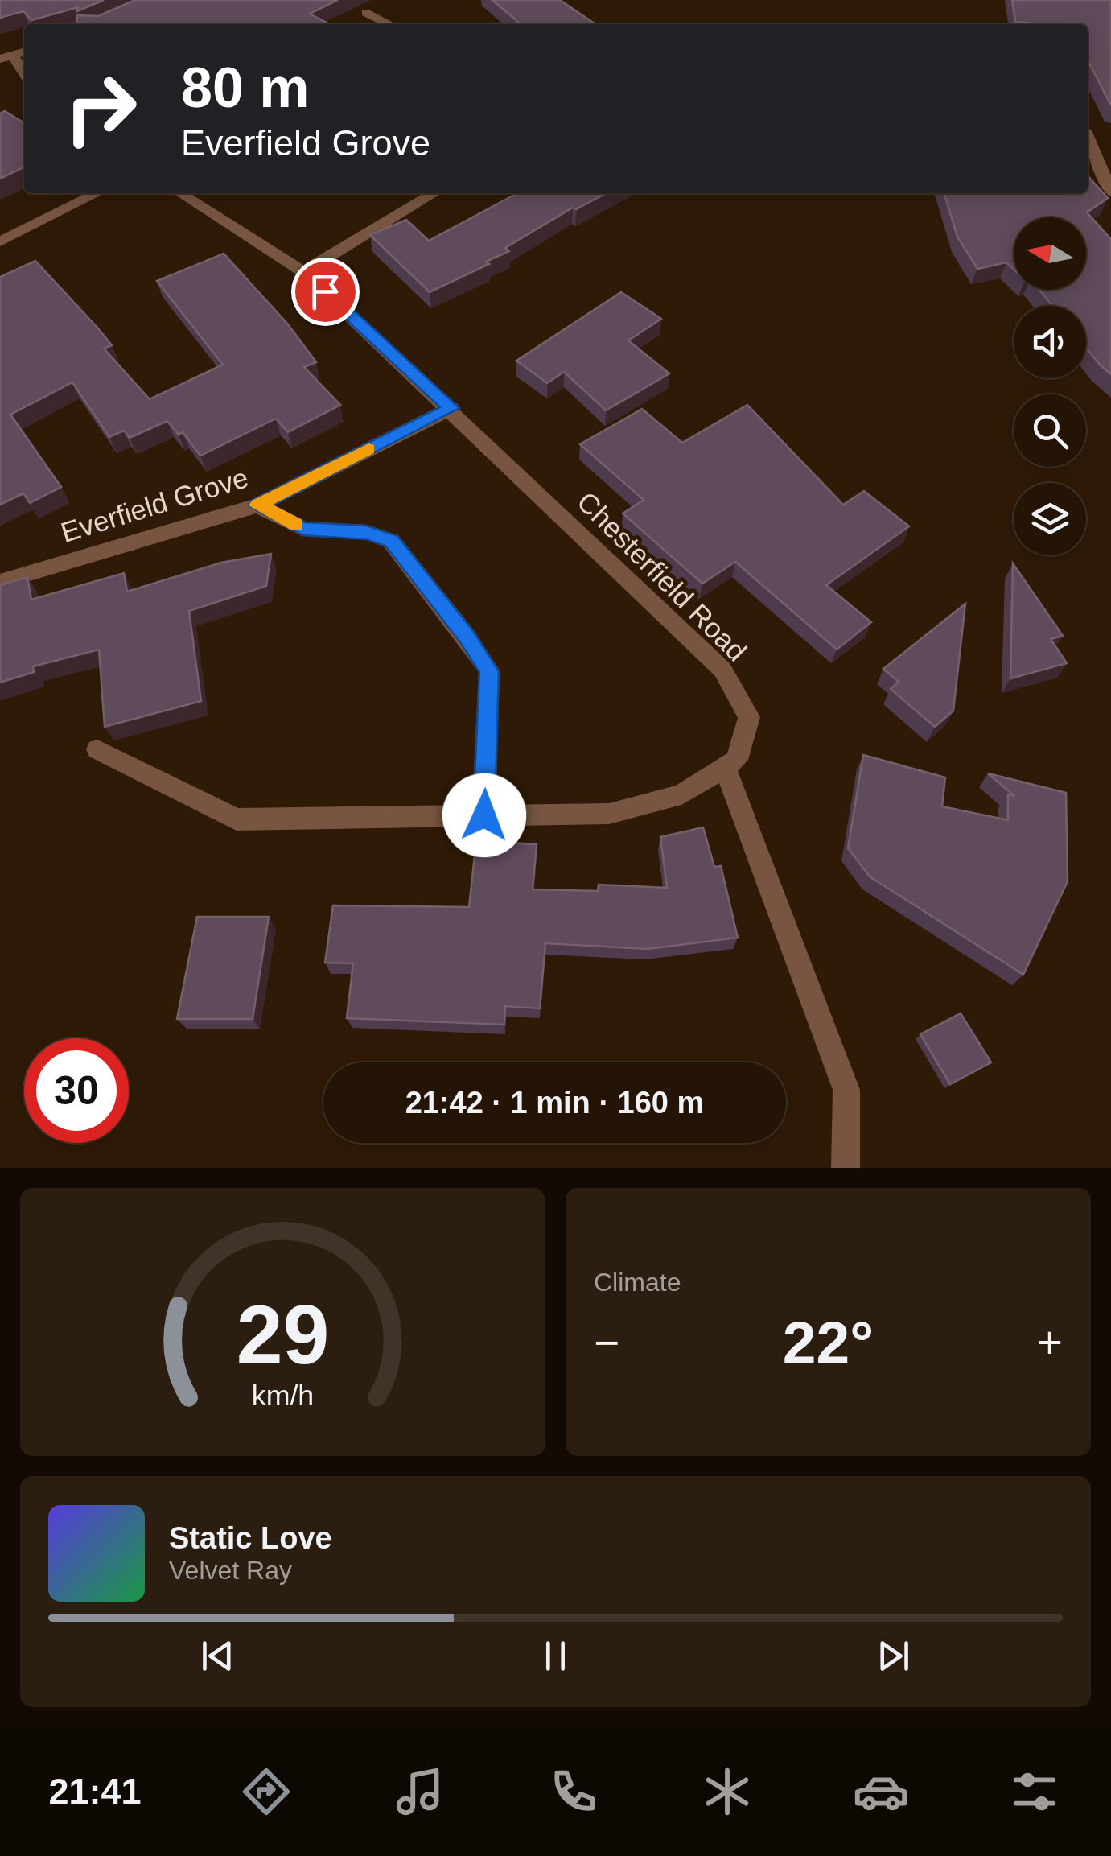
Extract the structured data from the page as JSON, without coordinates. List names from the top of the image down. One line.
{"streets":{"street":["Everfield Grove","Chesterfield Road"]},"crossings":[["Everfield Grove","Chesterfield Road"]],"north":"left","page":{"turn":["80 m","Everfield Grove"],"limit":"30","trip":"21:42 · 1 min · 160 m","tile":"Climate","heat":["−","22°","+"],"song":["Static Love","Velvet Ray"],"tabs":"21:41","gauge":["29","km/h"]}}
